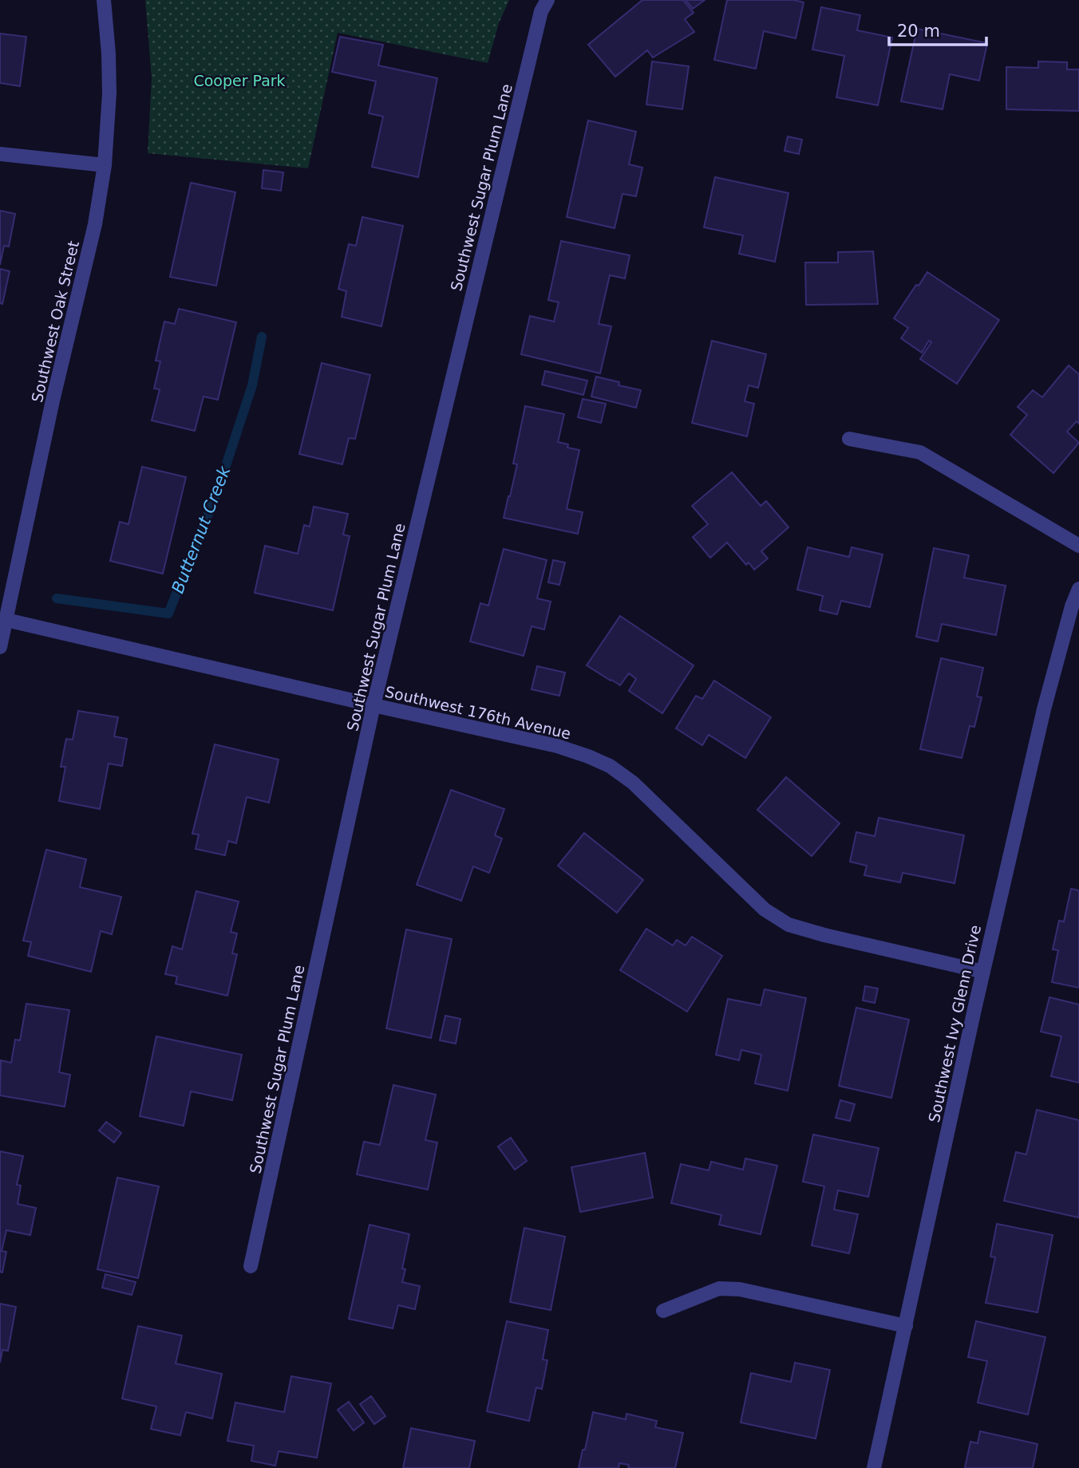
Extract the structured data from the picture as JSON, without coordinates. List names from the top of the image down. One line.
{"streets":{"street":["Southwest Sugar Plum Lane","Southwest Oak Street","Southwest 176th Avenue","Southwest Ivy Glenn Drive"]},"crossings":[["Southwest Sugar Plum Lane","Southwest 176th Avenue"],["Southwest Oak Street","Southwest 176th Avenue"],["Southwest 176th Avenue","Southwest Ivy Glenn Drive"]],"water":["Butternut Creek"],"parks":["Cooper Park"],"scale_bar":"20 m"}
